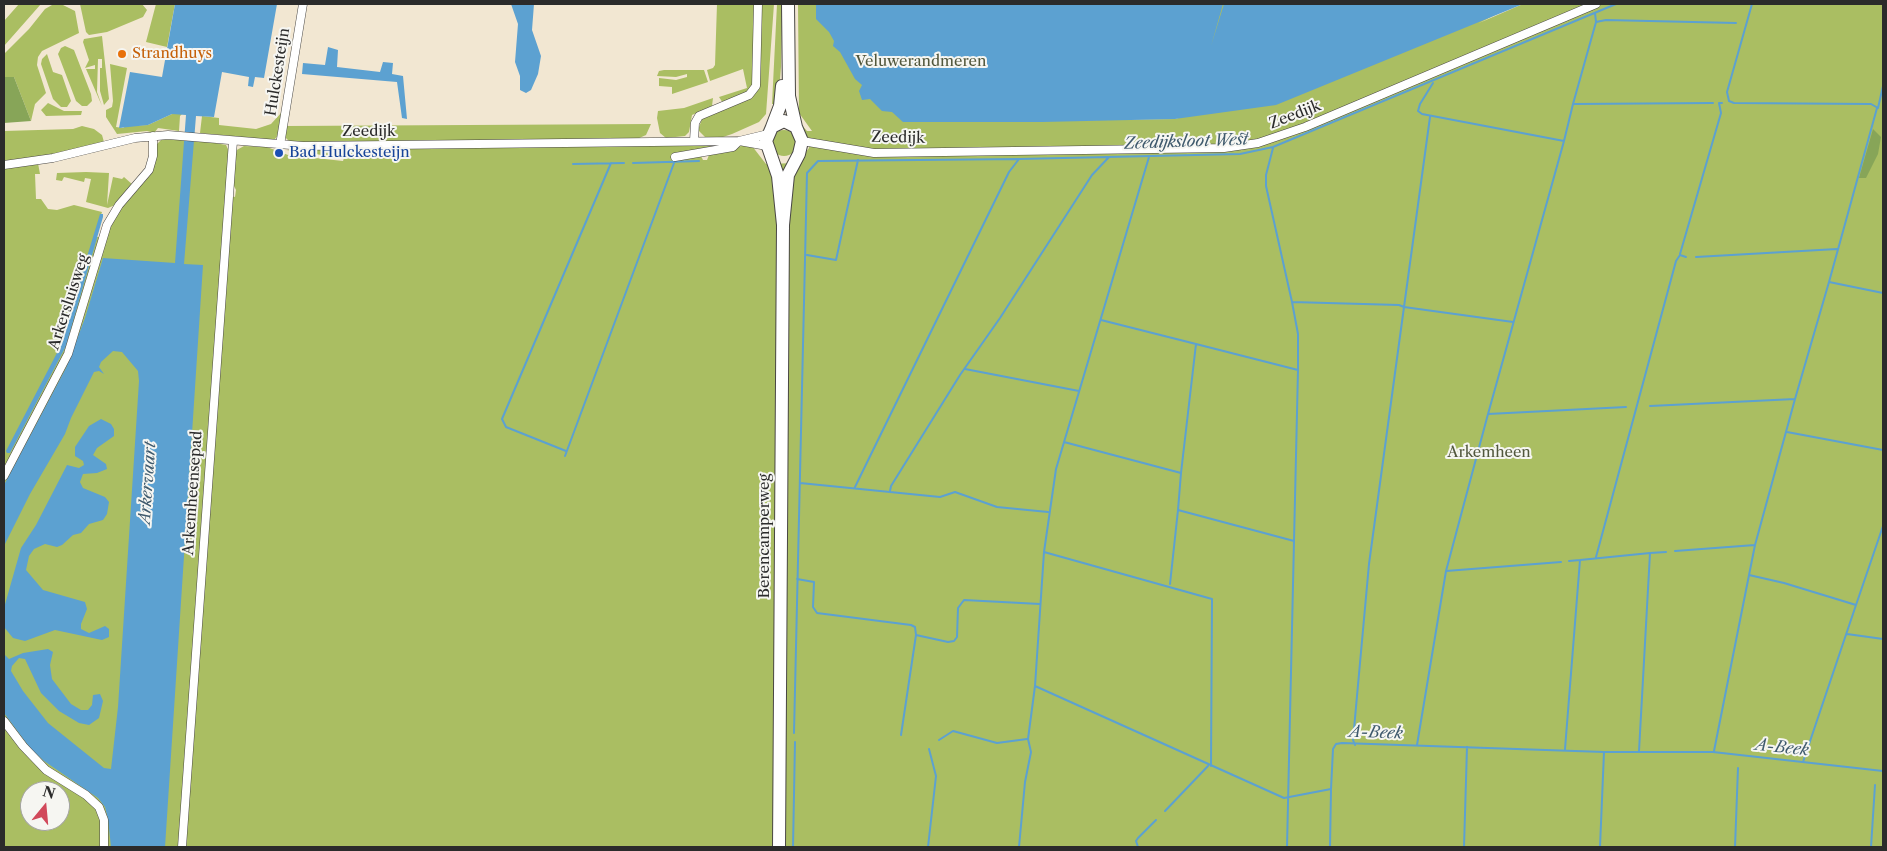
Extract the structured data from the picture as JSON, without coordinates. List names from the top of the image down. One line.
{"streets":{"main road":["Berencamperweg"],"street":["Hulckesteijn","Zeedijk","Arkersluisweg","Arkemheensepad"]},"crossings":[["Hulckesteijn","Zeedijk"],["Zeedijk","Arkersluisweg"],["Zeedijk","Arkemheensepad"],["Zeedijk","Berencamperweg"]],"water":["Zeedijksloot West","Arkervaart","A-Beek"],"parks":["Veluwerandmeren","Arkemheen"],"places":["Strandhuys","Bad Hulckesteijn"],"north":"top"}
